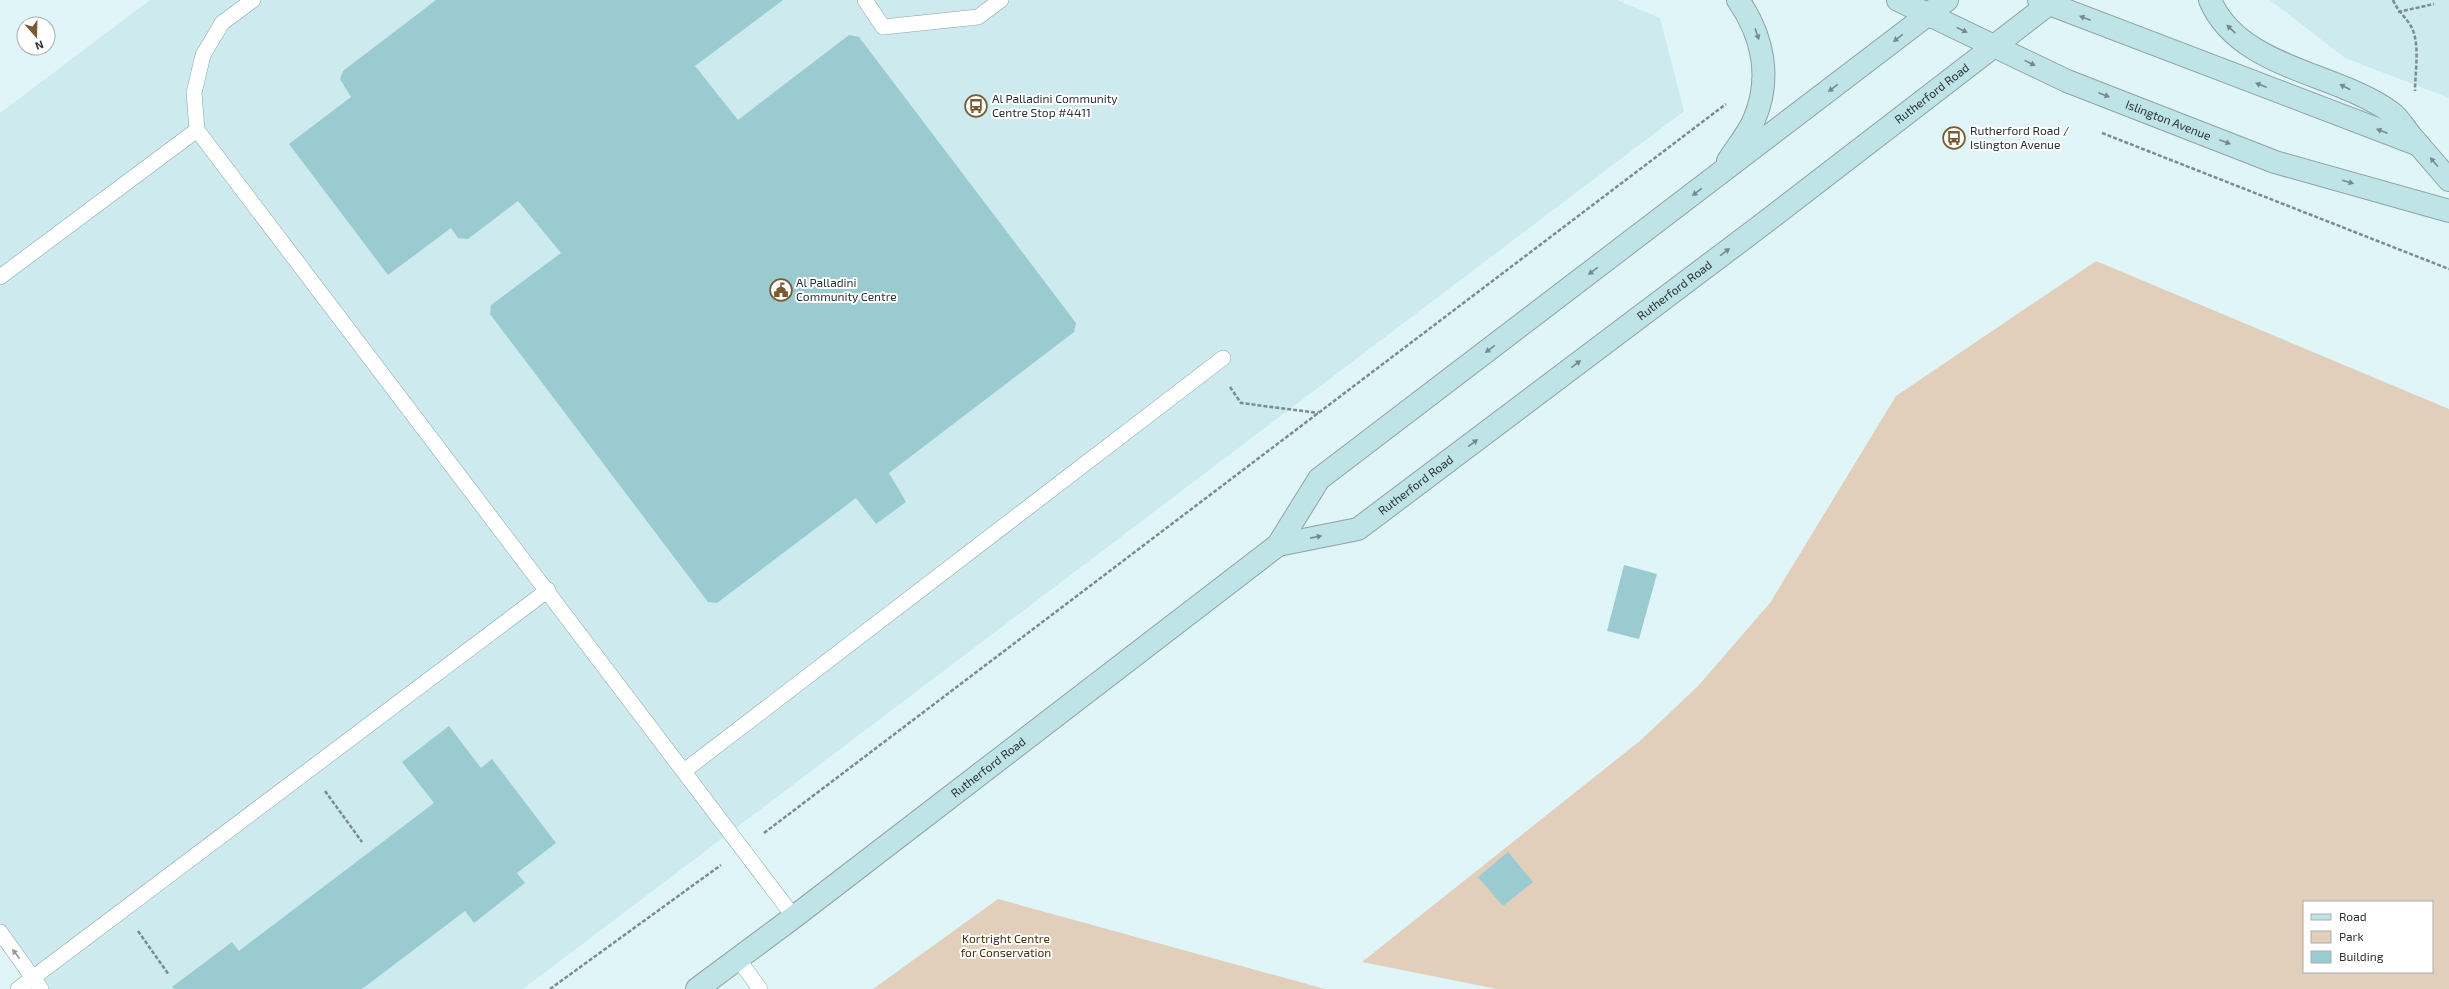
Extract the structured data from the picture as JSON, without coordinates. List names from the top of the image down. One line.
{"streets":{"main road":["Rutherford Road","Islington Avenue"]},"crossings":[["Rutherford Road","Islington Avenue"]],"parks":["Kortright Centre for Conservation"],"places":{"bus stop":["Al Palladini Community Centre Stop #4411","Rutherford Road / Islington Avenue"],"public building":["Al Palladini Community Centre"]},"legend":["Road","Park","Building"],"north":"bottom"}
